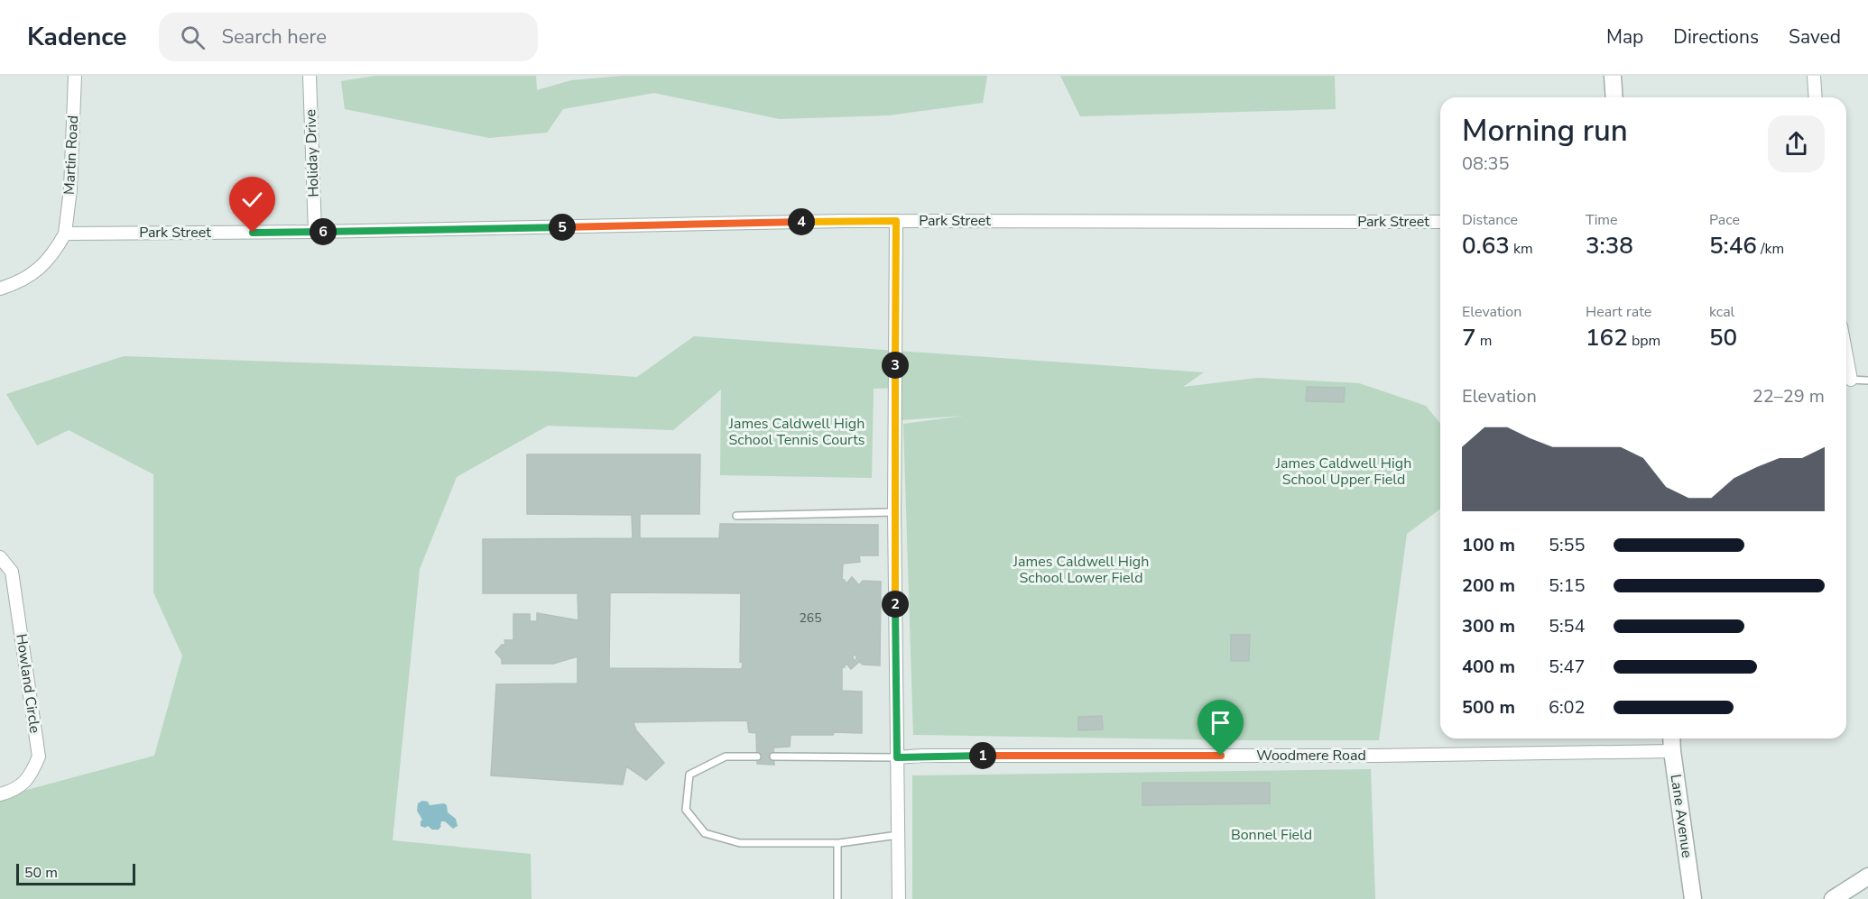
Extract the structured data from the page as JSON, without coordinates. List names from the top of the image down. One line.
{"streets":{"street":["Holiday Drive","Martin Road","Park Street","Howland Circle","Woodmere Road","Lane Avenue"]},"crossings":[["Holiday Drive","Park Street"],["Martin Road","Park Street"],["Woodmere Road","Lane Avenue"]],"parks":["James Caldwell High School Tennis Courts","James Caldwell High School Upper Field","James Caldwell High School Lower Field","Bonnel Field"],"house_numbers":["265"],"scale_bar":"50 m","page":{"header":"Kadence","search":"Search here","nav":["Map","Directions","Saved"],"heading":["Morning run","08:35"],"stats":[["Distance","0.63 km"],["Time","3:38"],["Pace","5:46 /km"],["Elevation","7 m"],["Heart rate","162 bpm"],["kcal","50"]],"pins":["4","5","6","3","2","1"],"chart":["Elevation","22–29 m"],"list":[{"name":"100 m","note":"5:55"},{"name":"200 m","note":"5:15"},{"name":"300 m","note":"5:54"},{"name":"400 m","note":"5:47"},{"name":"500 m","note":"6:02"}],"scale":"50 m"}}
